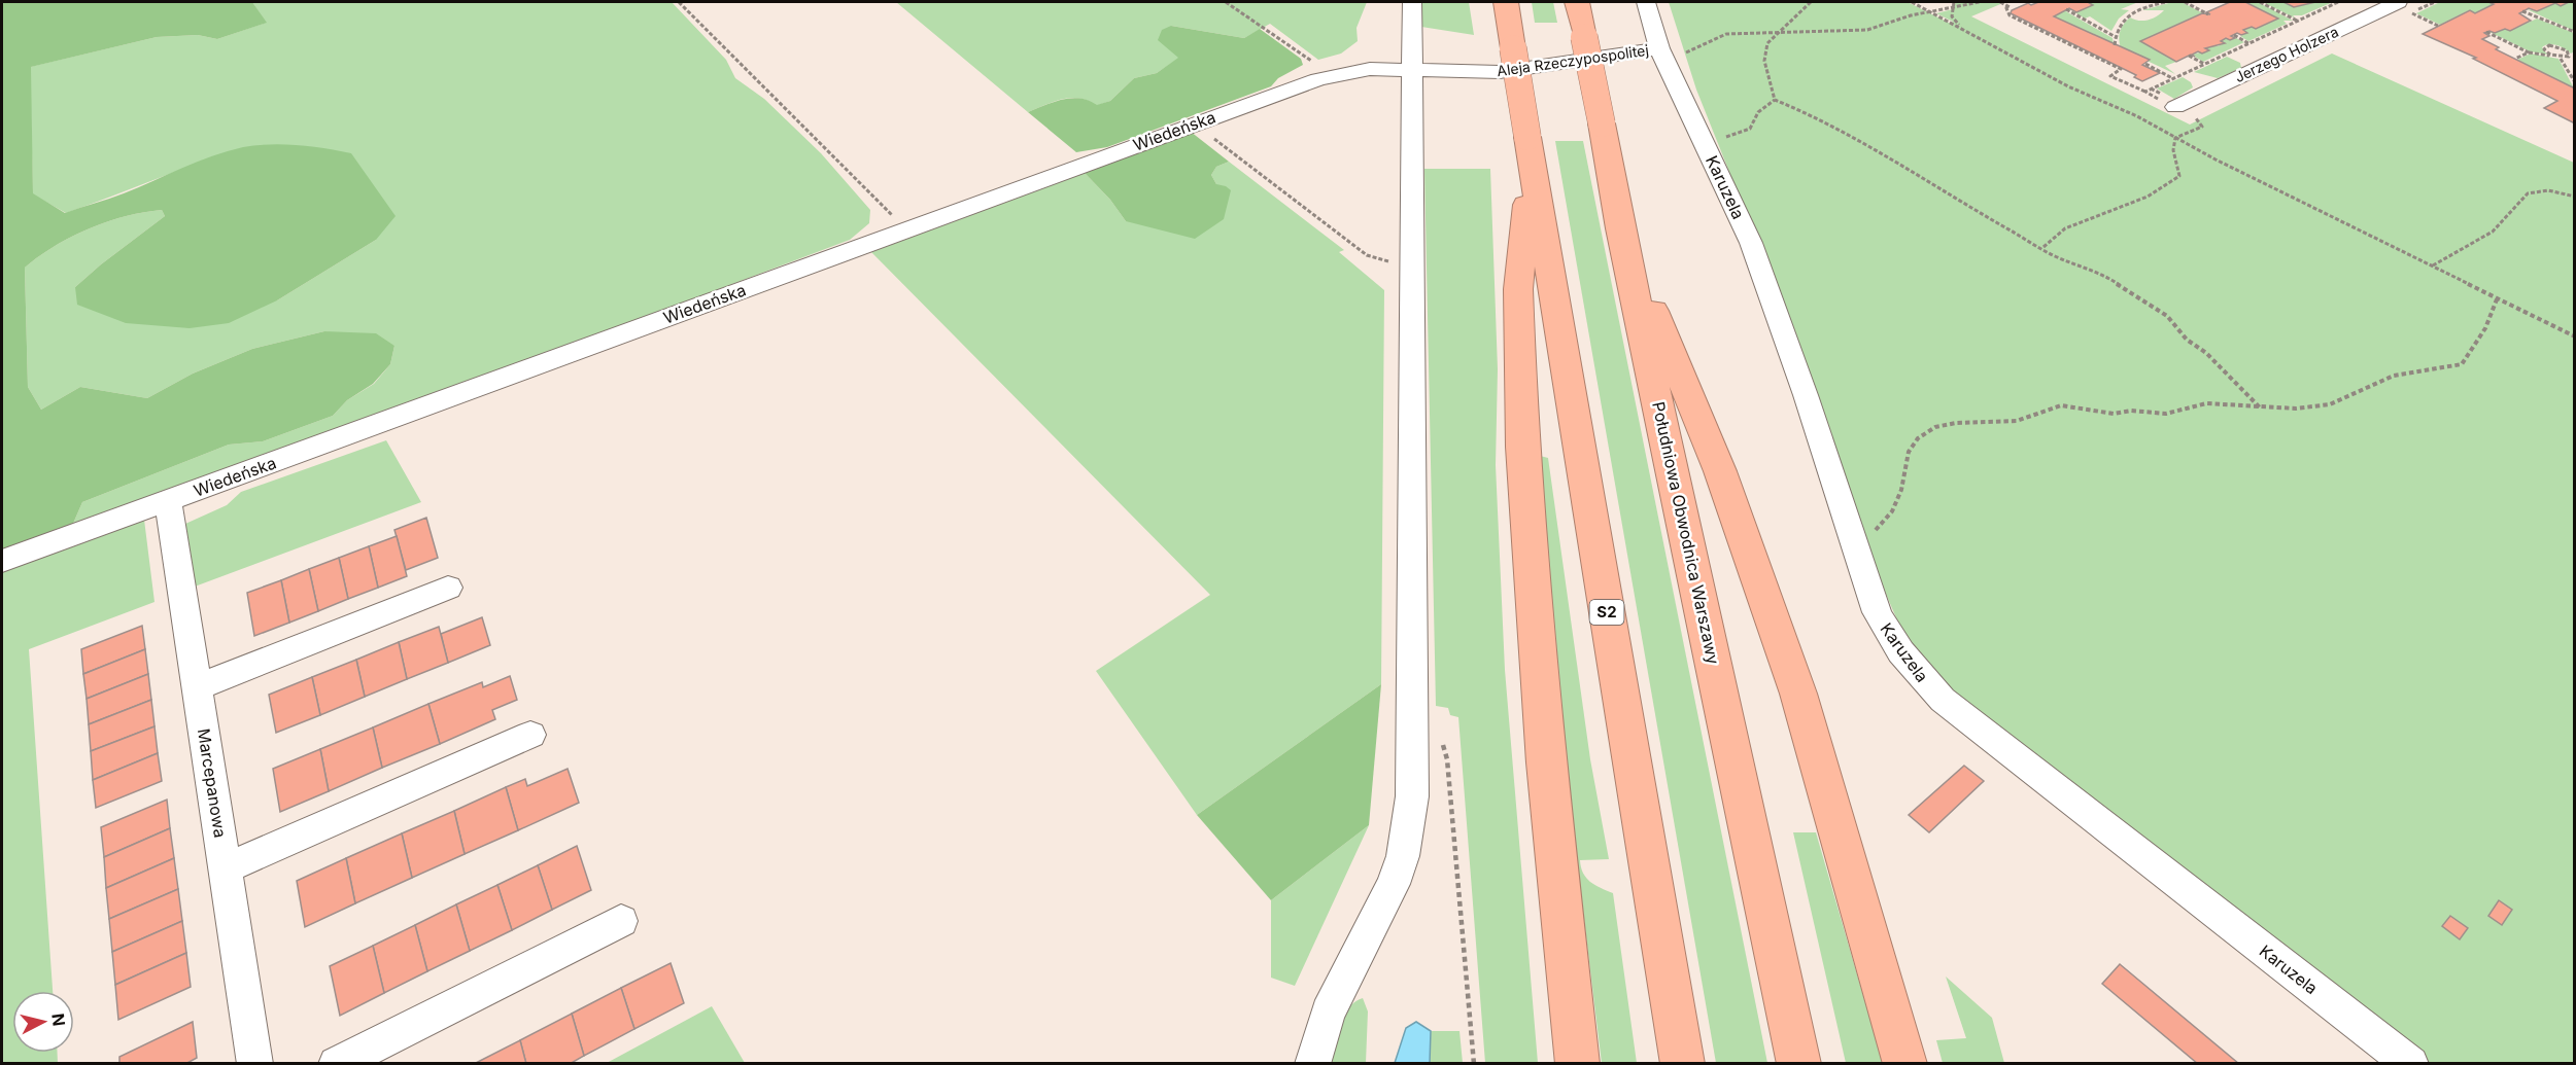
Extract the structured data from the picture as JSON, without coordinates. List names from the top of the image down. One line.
{"streets":{"highway":["Południowa Obwodnica Warszawy","S2"],"street":["Jerzego Holzera","Aleja Rzeczypospolitej","Wiedeńska","Karuzela","Marcepanowa"]},"crossings":[["Aleja Rzeczypospolitej","Wiedeńska"],["Aleja Rzeczypospolitej","Karuzela"],["Wiedeńska","Marcepanowa"]],"north":"right"}
